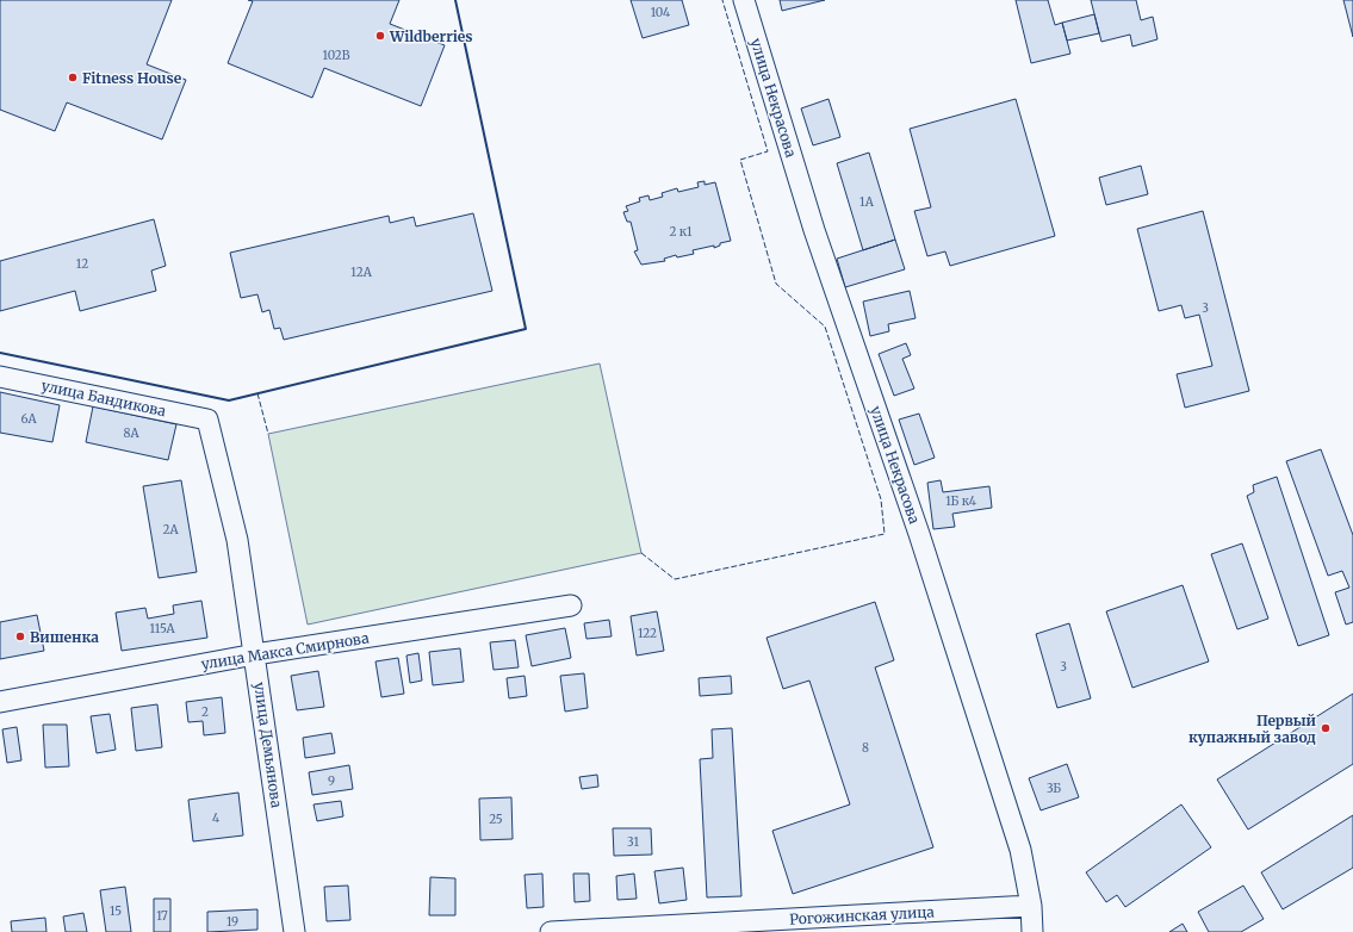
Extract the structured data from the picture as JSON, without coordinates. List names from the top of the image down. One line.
{"streets":{"street":["улица Некрасова","улица Бандикова","улица Макса Смирнова","улица Демьянова","Рогожинская улица"]},"crossings":[["улица Некрасова","Рогожинская улица"],["улица Бандикова","улица Демьянова"],["улица Макса Смирнова","улица Демьянова"]],"places":["Wildberries","Fitness House","Вишенка","Первый купажный завод"],"house_numbers":["104","102В","1А","2 к1","12","12А","3","6А","8А","1Б к4","2А","115А","122","3","2","8","9","3Б","4","25","31","15","17","19"]}
